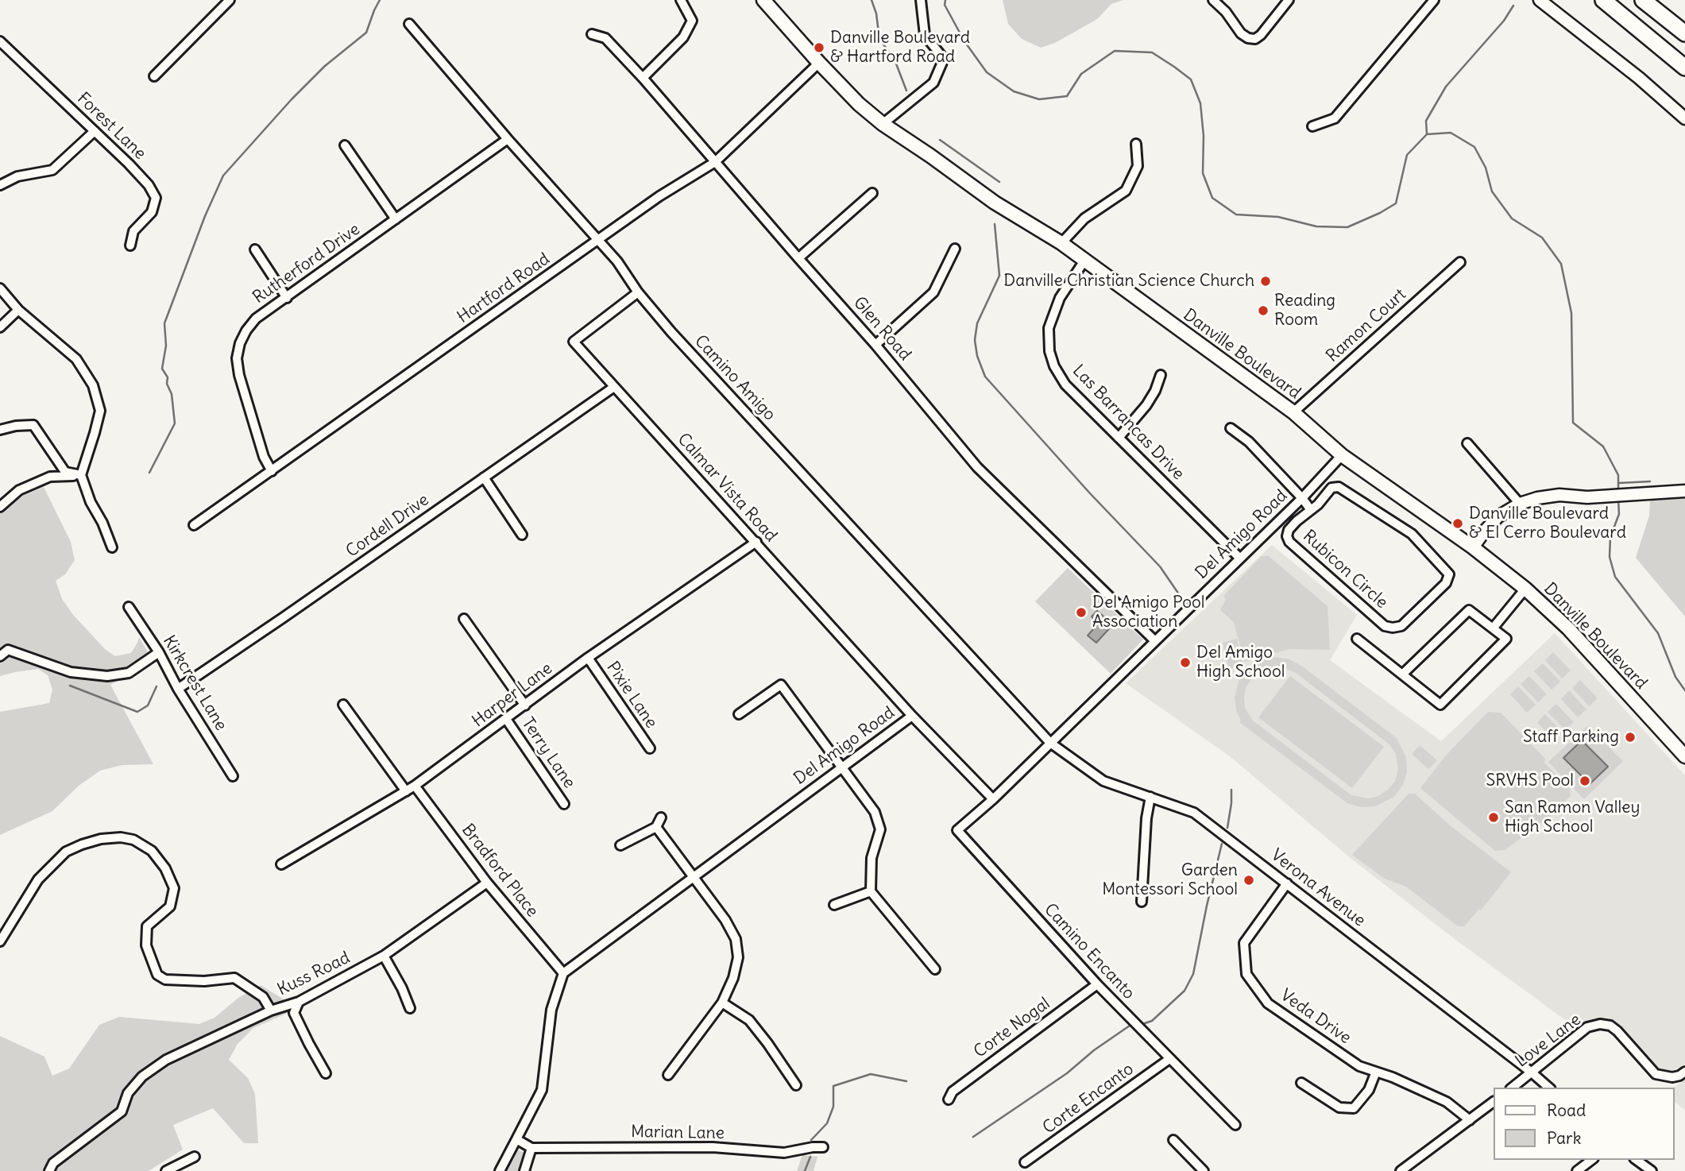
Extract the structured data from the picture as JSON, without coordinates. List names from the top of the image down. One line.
{"streets":{"main road":["Danville Boulevard"],"street":["Forest Lane","Rutherford Drive","Hartford Road","Ramon Court","Glen Road","Camino Amigo","Las Barrancas Drive","Calmar Vista Road","Cordell Drive","Del Amigo Road","Rubicon Circle","Kirkcrest Lane","Harper Lane","Pixie Lane","Terry Lane","Bradford Place","Verona Avenue","Camino Encanto","Kuss Road","Veda Drive","Corte Nogal","Love Lane","Corte Encanto","Marian Lane"]},"crossings":[["Rutherford Drive","Hartford Road"],["Rutherford Drive","Camino Amigo"],["Hartford Road","Glen Road"],["Hartford Road","Danville Boulevard"],["Hartford Road","Camino Amigo"],["Ramon Court","Danville Boulevard"],["Glen Road","Del Amigo Road"],["Danville Boulevard","Las Barrancas Drive"],["Danville Boulevard","Del Amigo Road"],["Camino Amigo","Calmar Vista Road"],["Camino Amigo","Del Amigo Road"],["Camino Amigo","Verona Avenue"],["Las Barrancas Drive","Del Amigo Road"],["Calmar Vista Road","Cordell Drive"],["Calmar Vista Road","Del Amigo Road"],["Calmar Vista Road","Harper Lane"],["Cordell Drive","Kirkcrest Lane"],["Del Amigo Road","Rubicon Circle"],["Del Amigo Road","Bradford Place"],["Del Amigo Road","Verona Avenue"],["Del Amigo Road","Camino Encanto"],["Harper Lane","Pixie Lane"],["Harper Lane","Terry Lane"],["Harper Lane","Bradford Place"],["Bradford Place","Kuss Road"],["Verona Avenue","Veda Drive"],["Verona Avenue","Love Lane"],["Camino Encanto","Corte Nogal"],["Camino Encanto","Corte Encanto"]],"places":["Danville Boulevard & Hartford Road","Danville Christian Science Church","Reading Room","Danville Boulevard & El Cerro Boulevard","Del Amigo Pool Association","Del Amigo High School","Staff Parking","SRVHS Pool","San Ramon Valley High School","Garden Montessori School"],"legend":["Road","Park"]}
